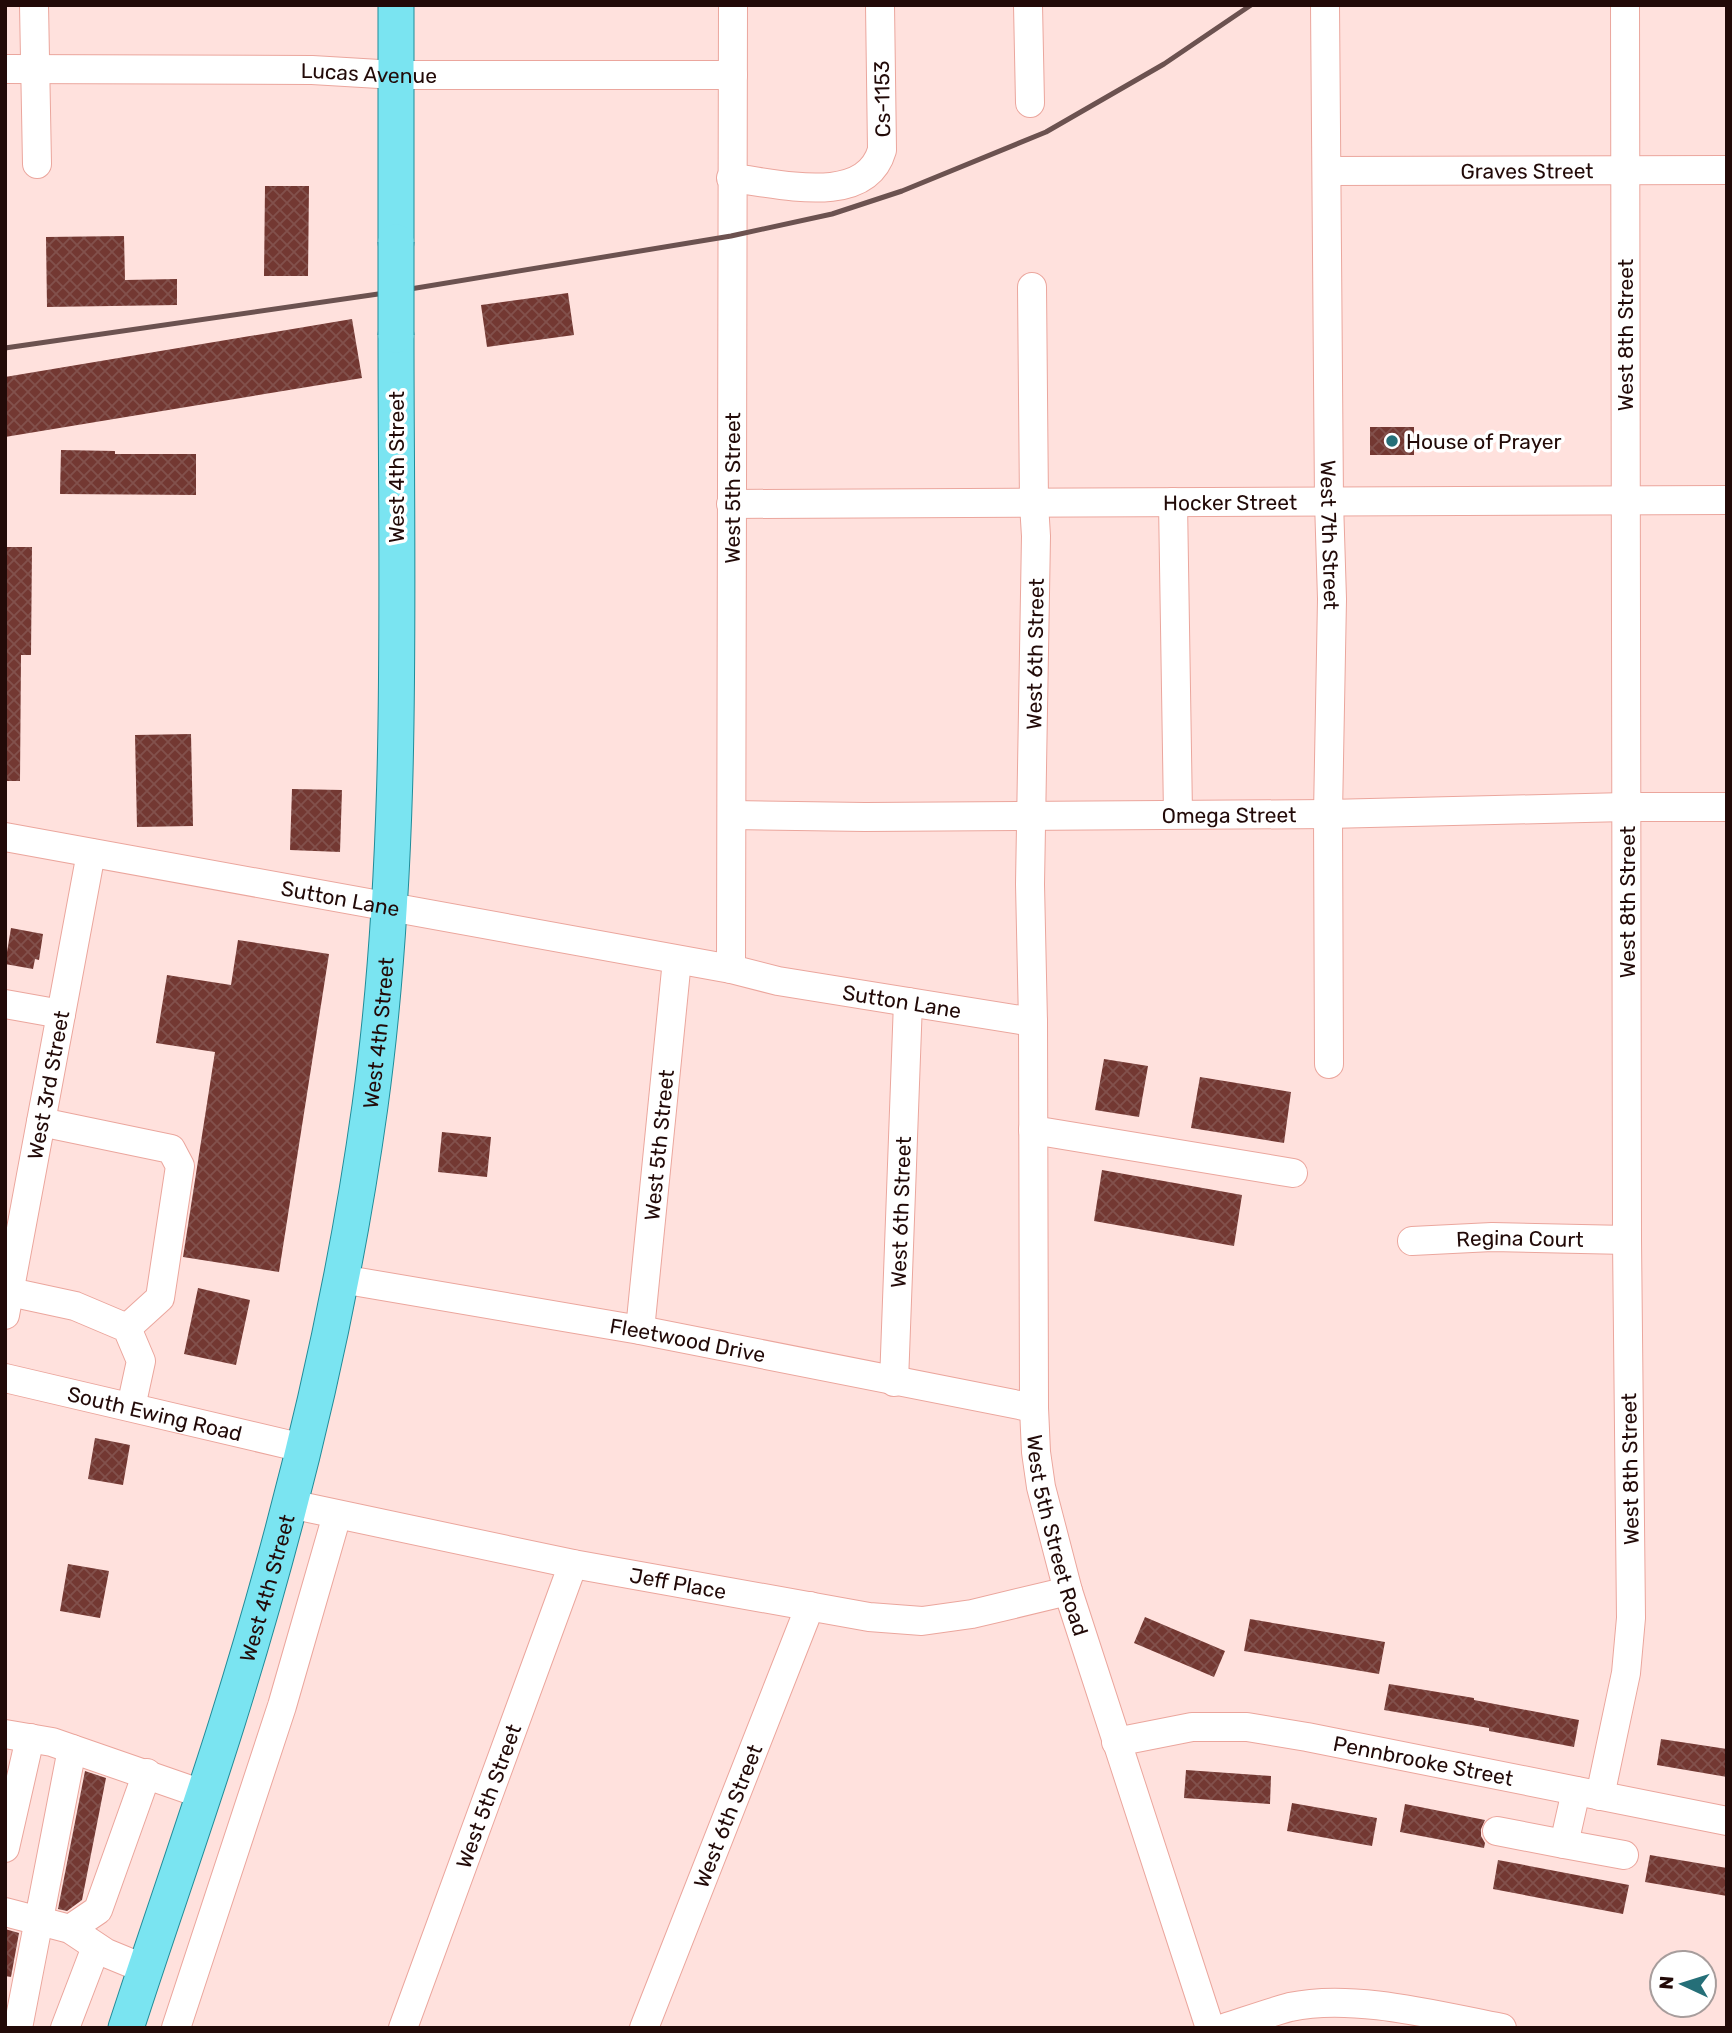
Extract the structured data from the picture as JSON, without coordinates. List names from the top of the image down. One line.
{"streets":{"main road":["West 4th Street"],"street":["Lucas Avenue","Cs-1153","Graves Street","West 8th Street","West 5th Street","Hocker Street","West 7th Street","West 6th Street","Omega Street","Sutton Lane","West 3rd Street","Regina Court","Fleetwood Drive","South Ewing Road","West 5th Street Road","Jeff Place","Pennbrooke Street"]},"crossings":[["Lucas Avenue","West 4th Street"],["Lucas Avenue","West 5th Street"],["Cs-1153","West 5th Street"],["Graves Street","West 8th Street"],["Graves Street","West 7th Street"],["West 8th Street","Hocker Street"],["West 8th Street","Omega Street"],["West 8th Street","Regina Court"],["West 8th Street","Pennbrooke Street"],["West 4th Street","Sutton Lane"],["West 4th Street","Fleetwood Drive"],["West 4th Street","South Ewing Road"],["West 4th Street","Jeff Place"],["West 5th Street","Hocker Street"],["West 5th Street","Omega Street"],["West 5th Street","Sutton Lane"],["West 5th Street","Fleetwood Drive"],["West 5th Street","Jeff Place"],["Hocker Street","West 7th Street"],["Hocker Street","West 6th Street"],["West 7th Street","Omega Street"],["West 6th Street","Omega Street"],["West 6th Street","Sutton Lane"],["West 6th Street","Fleetwood Drive"],["West 6th Street","West 5th Street Road"],["West 6th Street","Jeff Place"],["Sutton Lane","West 3rd Street"],["Sutton Lane","West 5th Street Road"],["Fleetwood Drive","West 5th Street Road"],["West 5th Street Road","Jeff Place"],["West 5th Street Road","Pennbrooke Street"]],"places":["House of Prayer"],"north":"left"}
